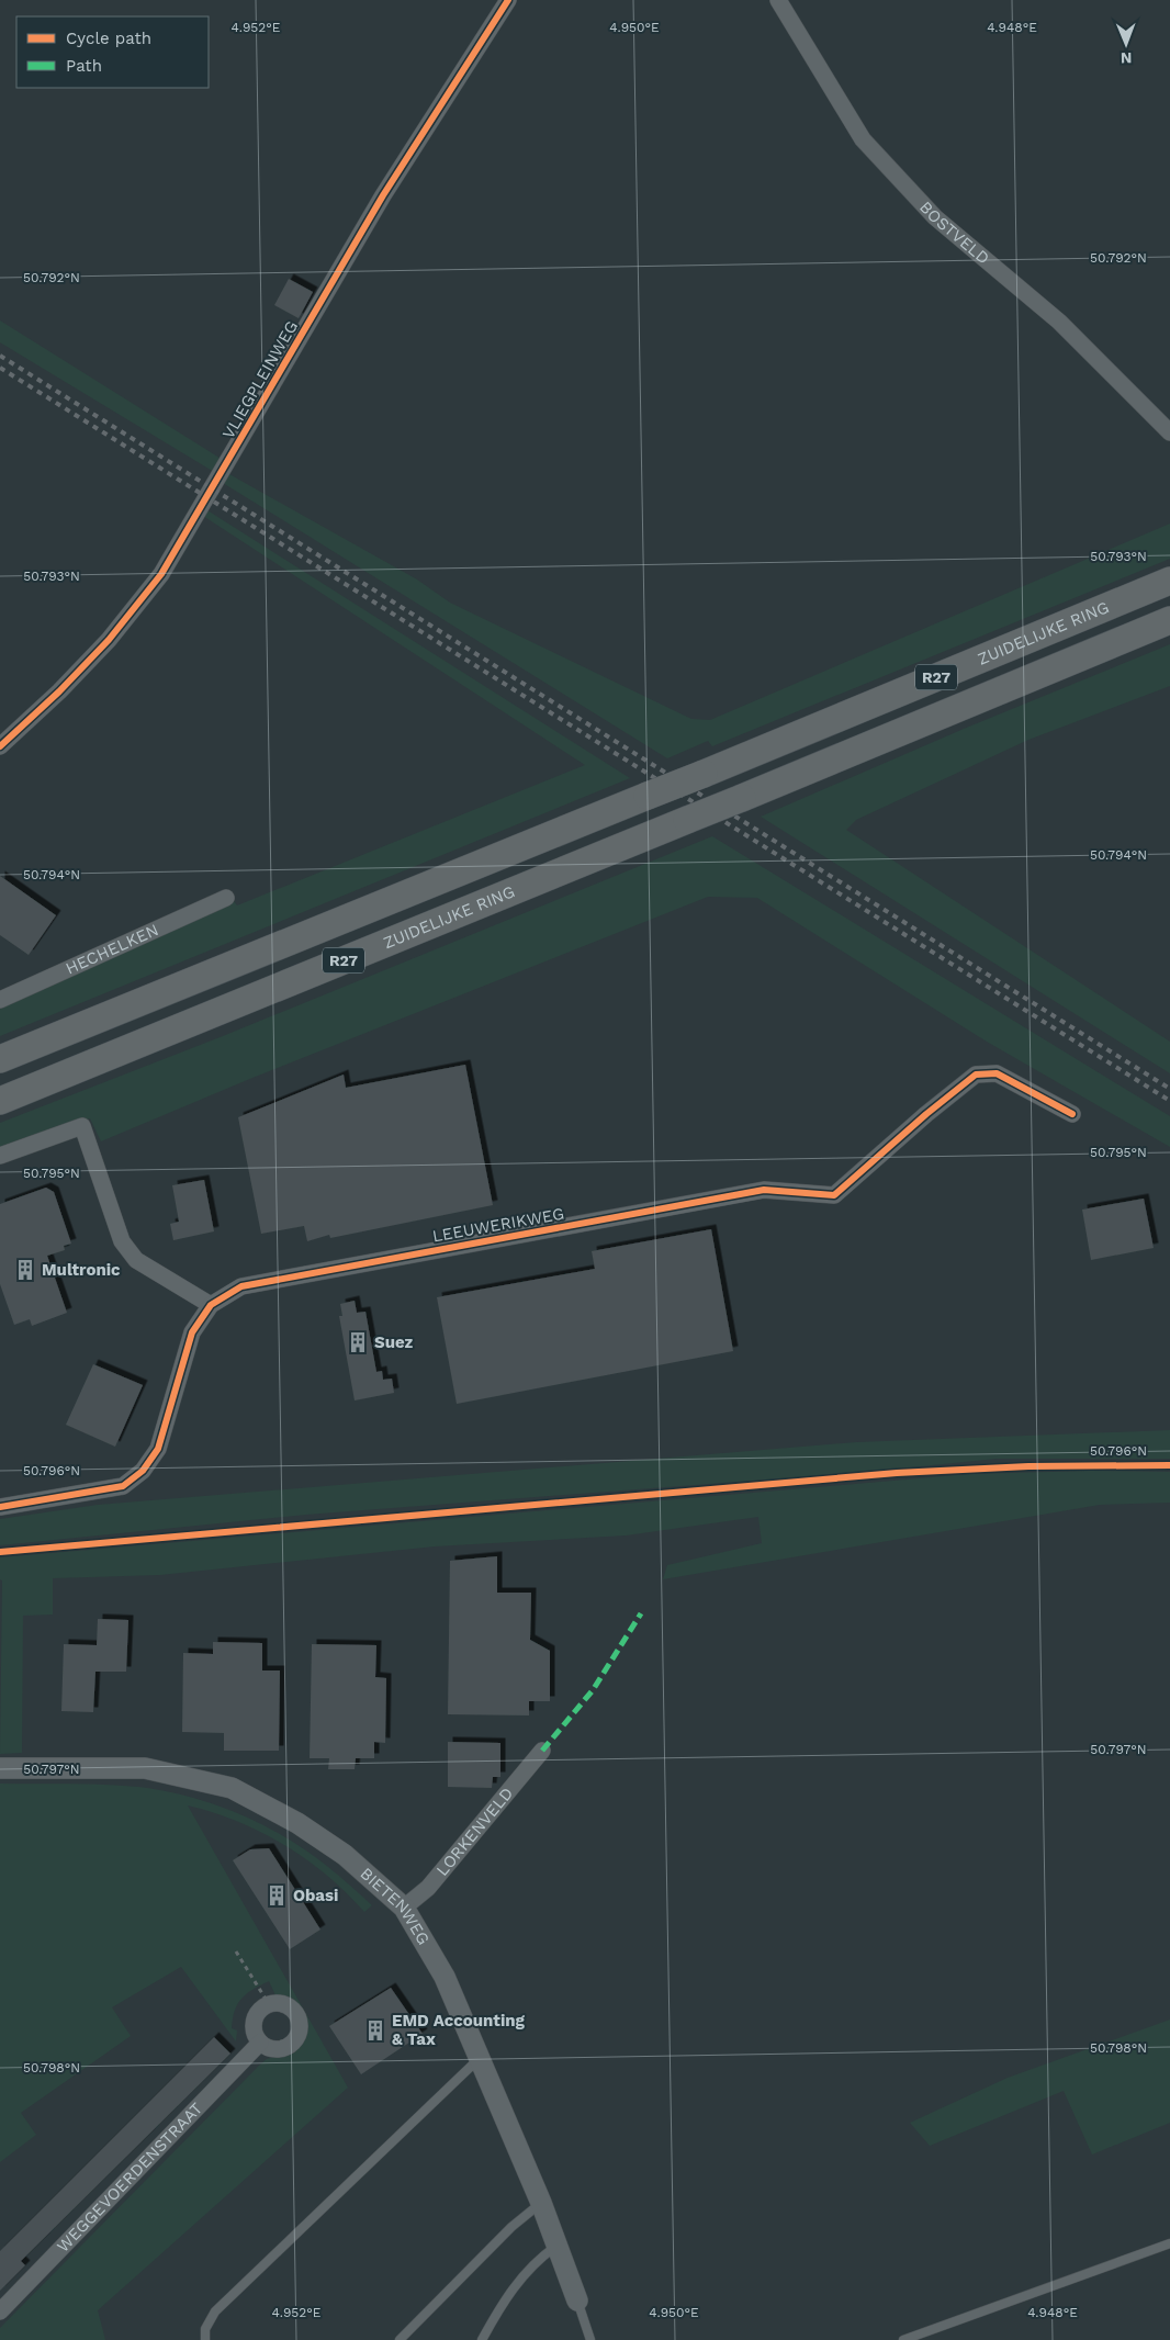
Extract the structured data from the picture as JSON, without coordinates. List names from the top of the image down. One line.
{"streets":{"highway":["ZUIDELIJKE RING","R27"],"street":["BOSTVELD","VLIEGPLEINWEG","HECHELKEN","LEEUWERIKWEG","LORKENVELD","BIETENWEG","WEGGEVOERDENSTRAAT"]},"crossings":[["LORKENVELD","BIETENWEG"]],"places":{"building":["Multronic","Suez","Obasi","EMD Accounting & Tax"]},"legend":["Cycle path","Path"],"north":"bottom","coordinates":["4.952°E","4.950°E","4.948°E","50.792°N","50.793°N","50.794°N","50.795°N","50.796°N","50.797°N","50.798°N"]}
